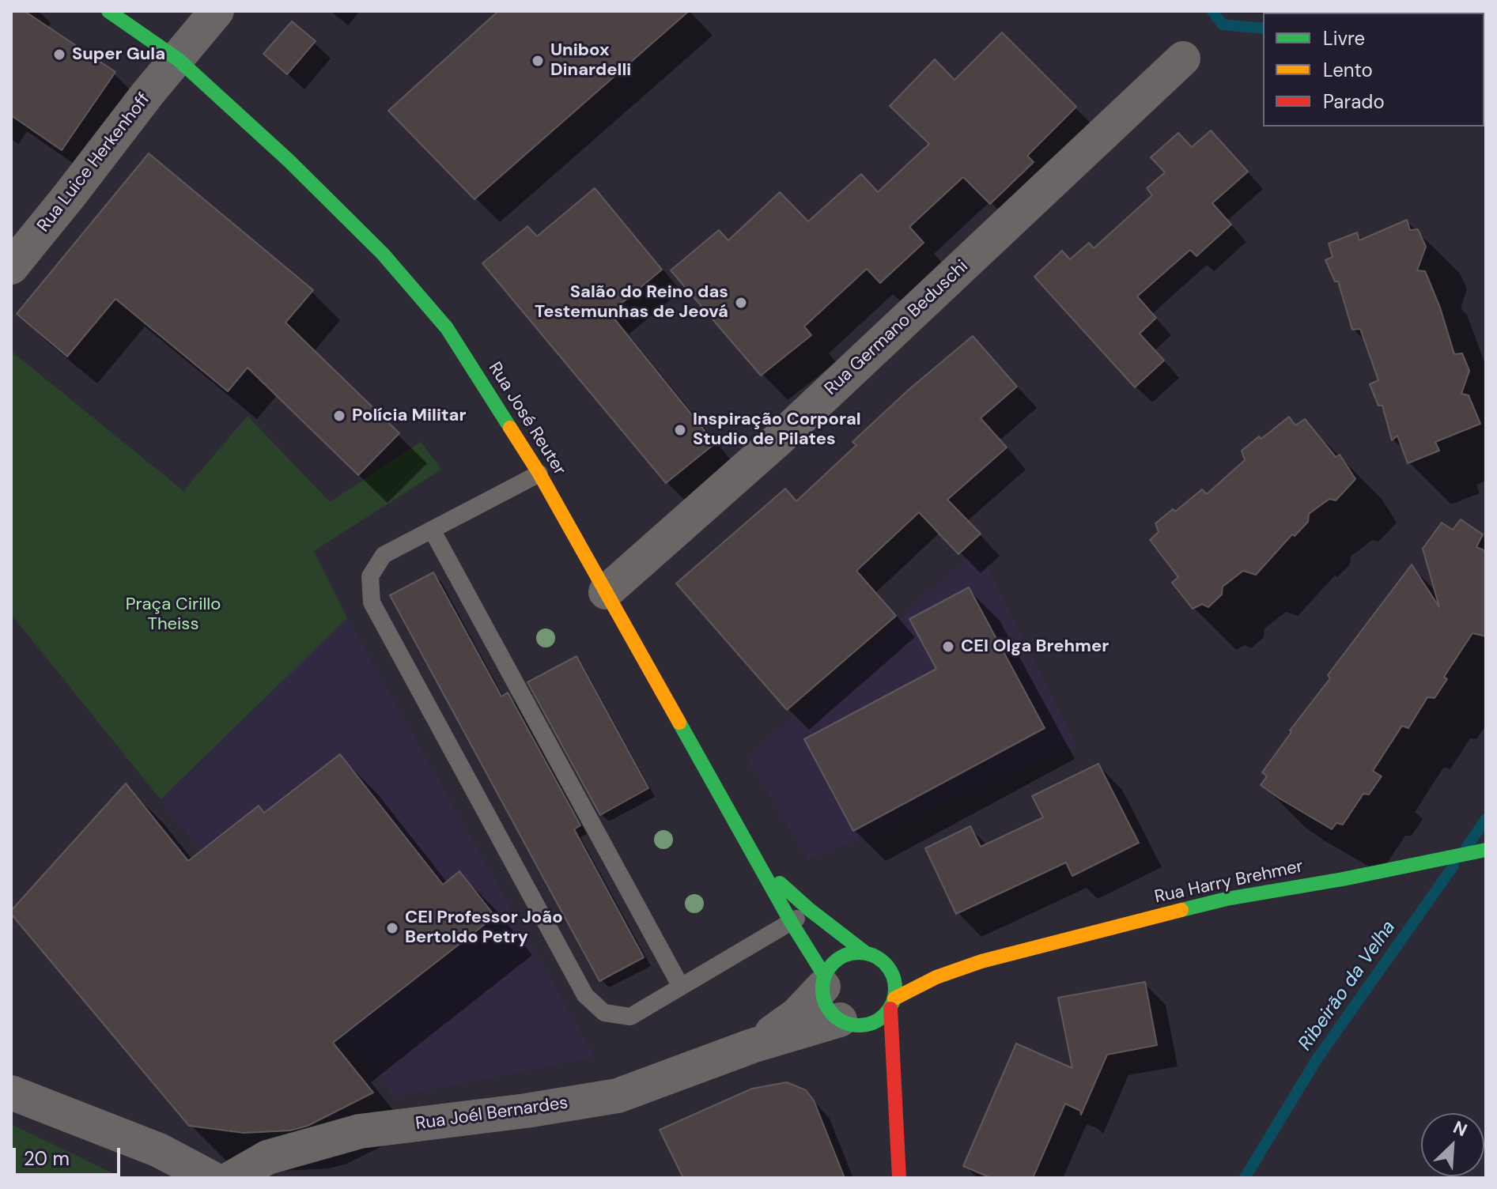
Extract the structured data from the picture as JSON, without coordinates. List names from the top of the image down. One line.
{"streets":{"main road":["Rua José Reuter","Rua Harry Brehmer"],"street":["Rua Luice Herkenhoff","Rua Germano Beduschi","Rua Joél Bernardes"]},"crossings":[["Rua Luice Herkenhoff","Rua José Reuter"],["Rua Germano Beduschi","Rua José Reuter"],["Rua José Reuter","Rua Harry Brehmer"],["Rua José Reuter","Rua Joél Bernardes"],["Rua Harry Brehmer","Rua Joél Bernardes"]],"water":["Ribeirão da Velha"],"parks":["Praça Cirillo Theiss"],"places":["Super Gula","Unibox Dinardelli","Salão do Reino das Testemunhas de Jeová","Polícia Militar","Inspiração Corporal Studio de Pilates","CEI Olga Brehmer","CEI Professor João Bertoldo Petry"],"legend":["Livre","Lento","Parado"],"scale_bar":"20 m","north":"top right"}
